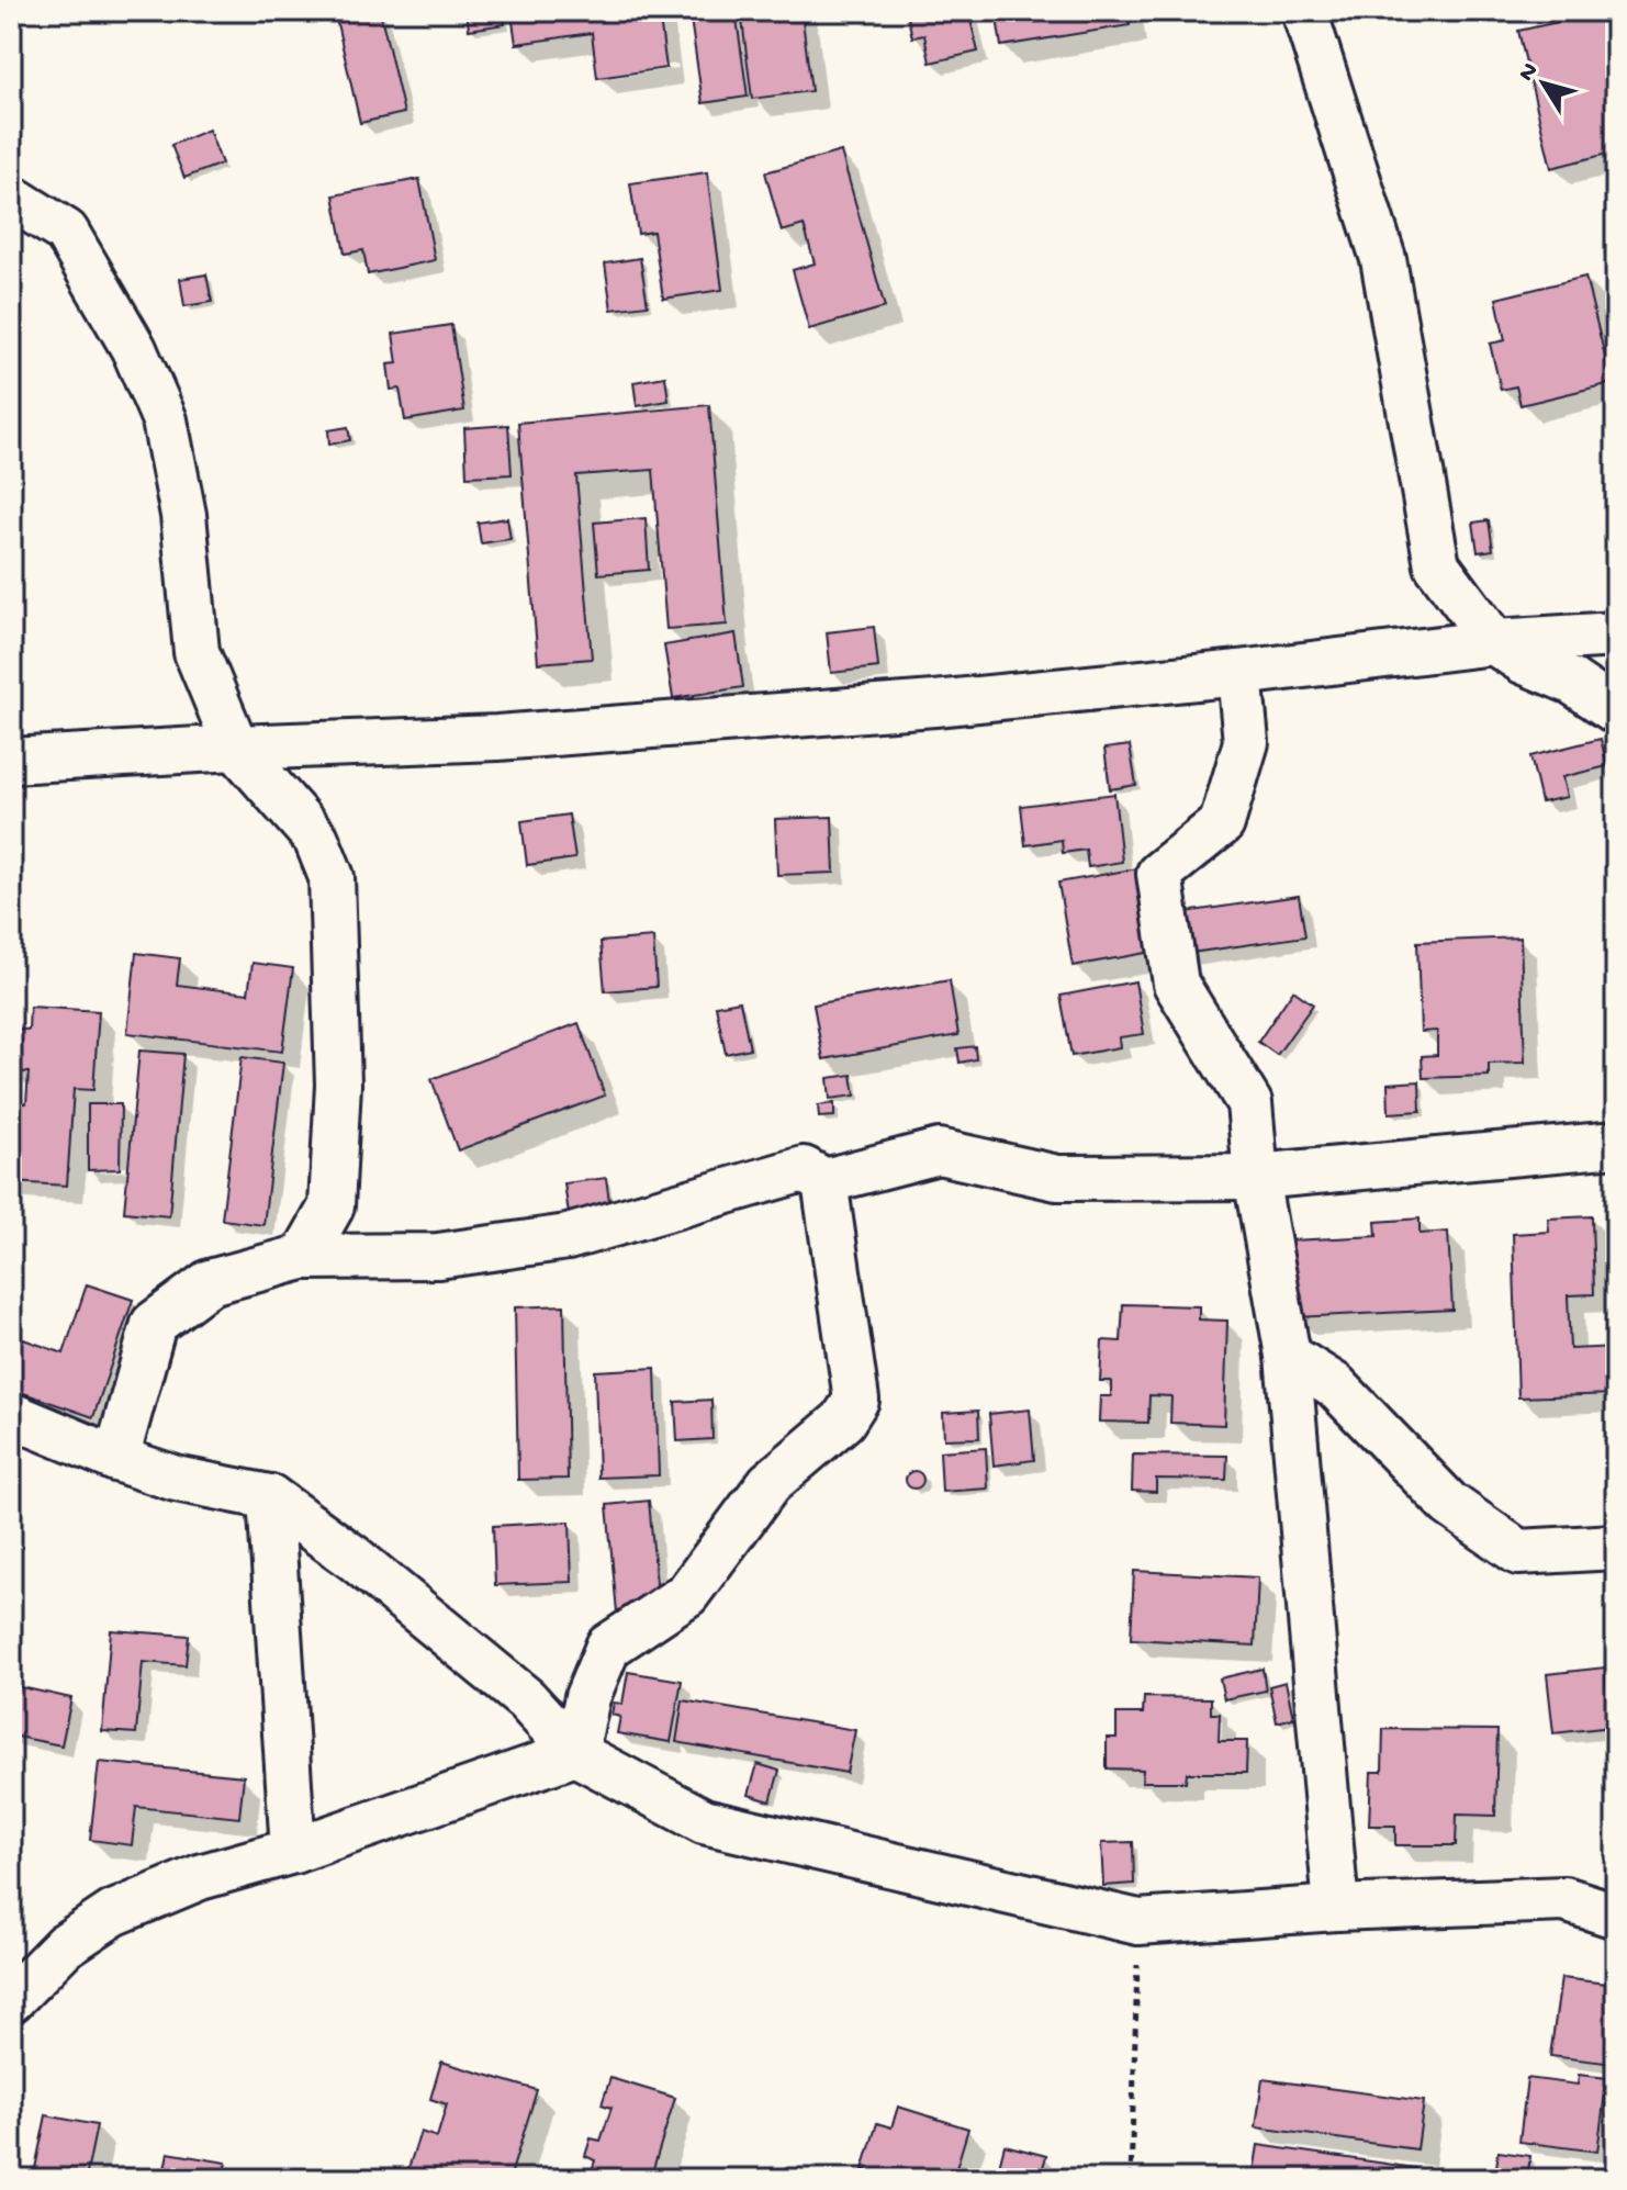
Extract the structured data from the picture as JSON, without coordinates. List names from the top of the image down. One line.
{"north":"top left"}
